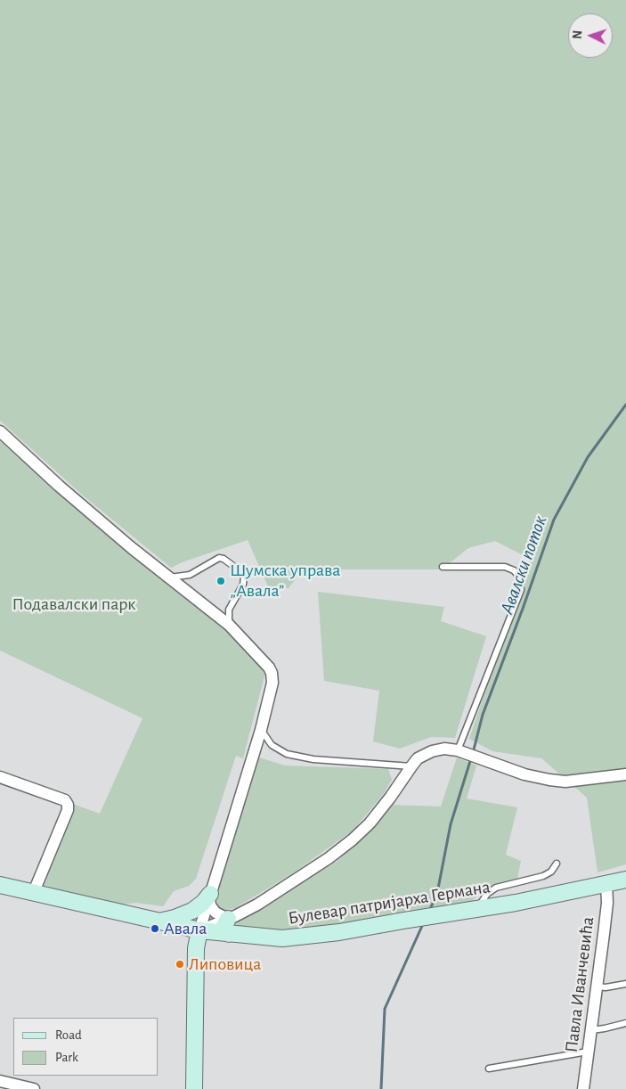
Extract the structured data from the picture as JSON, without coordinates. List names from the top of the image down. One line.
{"streets":{"main road":["Булевар патријарха Германа"],"street":["Павла Иванчевића"]},"crossings":[["Булевар патријарха Германа","Павла Иванчевића"]],"water":["Авалски поток"],"parks":["Подавалски парк"],"places":["Шумска управа „Авала”","Авала","Липовица"],"legend":["Road","Park"],"north":"left"}
